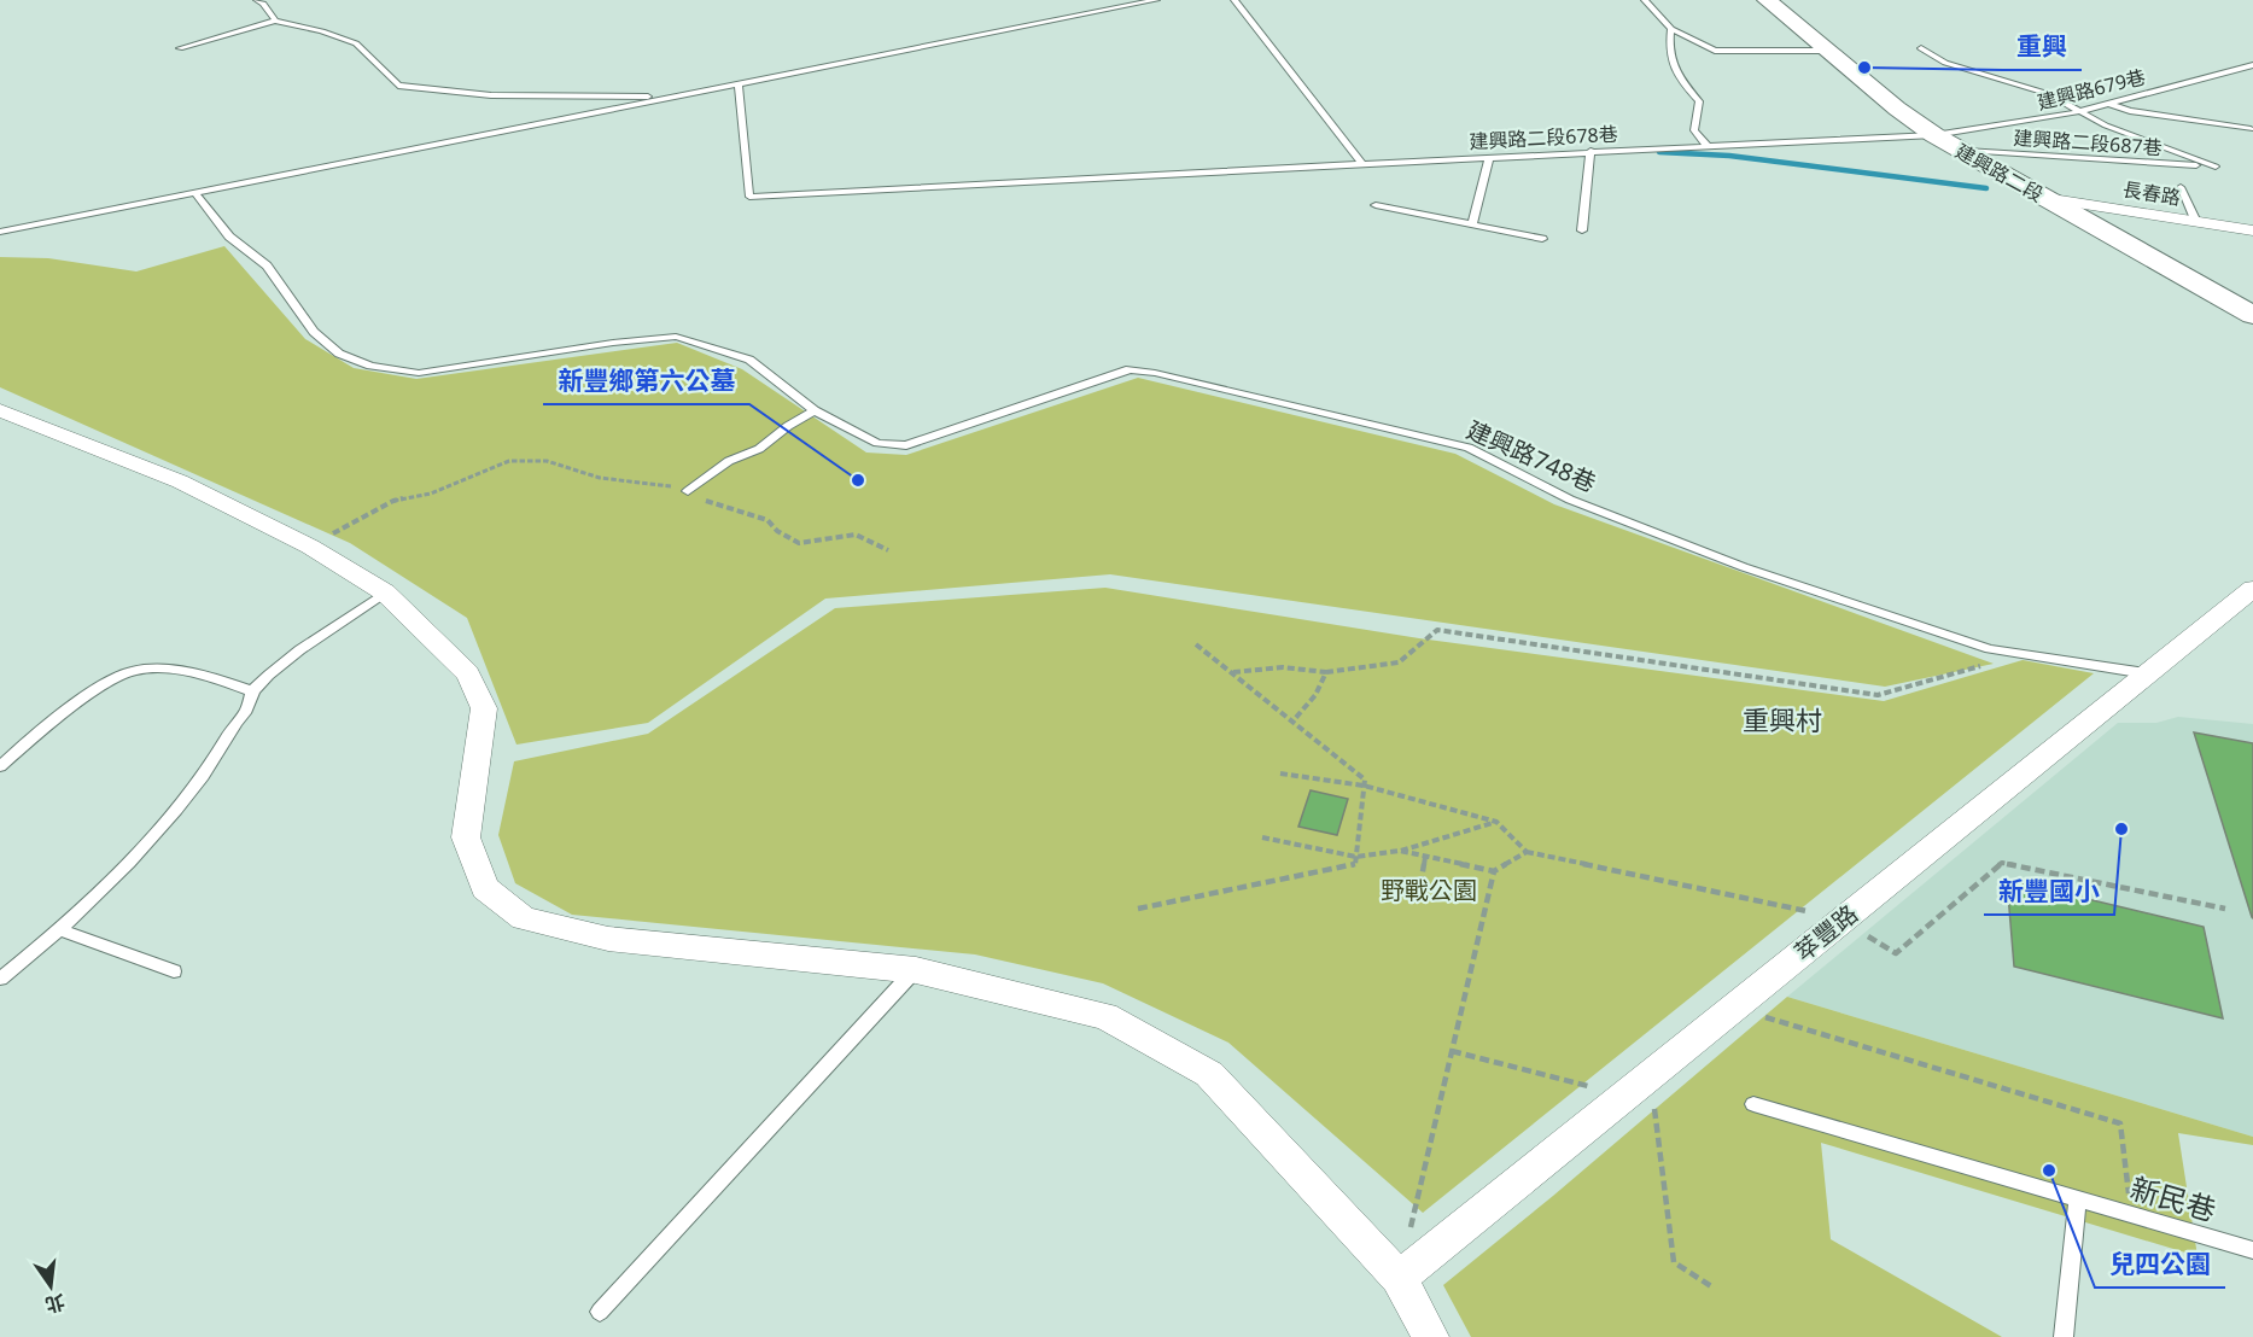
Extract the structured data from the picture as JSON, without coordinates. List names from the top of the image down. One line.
{"streets":{"street":["建興路二段","長春路","萃豐路"],"lane":["建興路679巷","建興路二段678巷","建興路二段687巷","建興路748巷","新民巷"]},"crossings":[["建興路679巷","建興路二段678巷"],["建興路679巷","建興路二段687巷"],["建興路679巷","建興路二段"],["建興路二段678巷","建興路二段"],["建興路二段687巷","建興路二段"],["建興路二段","長春路"],["建興路748巷","萃豐路"]],"districts":["重興村"],"parks":["野戰公園"],"places":["重興","新豐鄉第六公墓","新豐國小","兒四公園"],"north":"bottom"}
